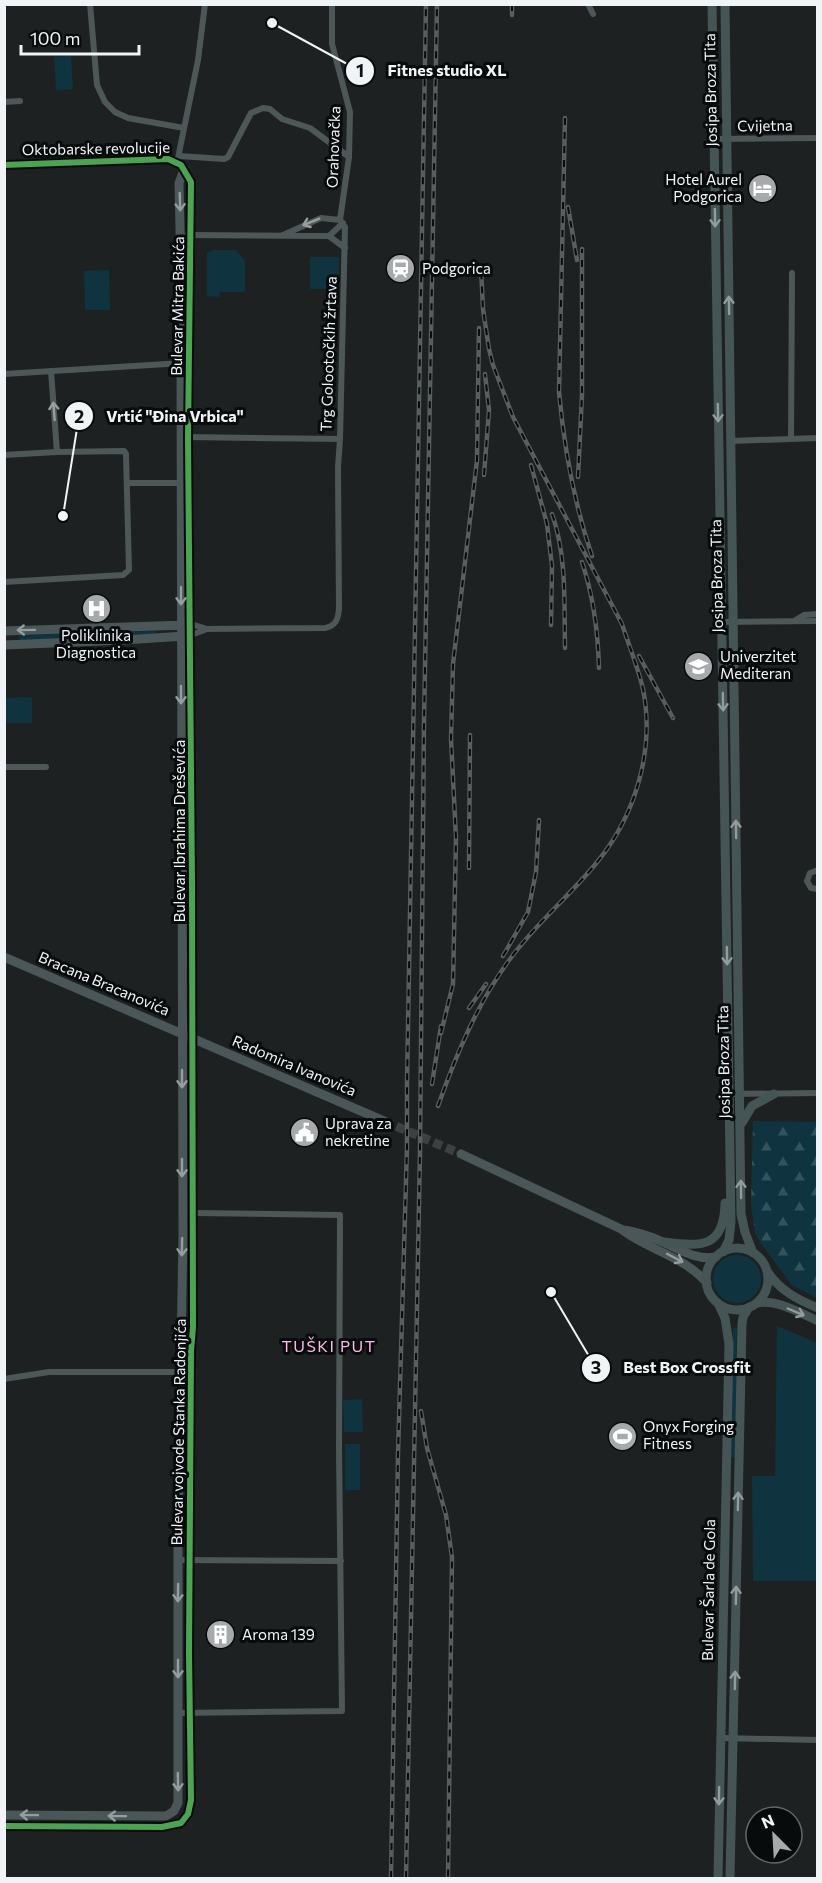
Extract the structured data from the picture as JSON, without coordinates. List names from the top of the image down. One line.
{"streets":{"main road":["Josipa Broza Tita","Bulevar Šarla de Gola"],"street":["Cvijetna","Orahovačka","Oktobarske revolucije","Bulevar Mitra Bakića","Trg Golootočkih žrtava","Bulevar Ibrahima Dreševića","Bracana Bracanovića","Radomira Ivanovića","Bulevar vojvode Stanka Radonjića"]},"crossings":[["Josipa Broza Tita","Cvijetna"],["Josipa Broza Tita","Bulevar Šarla de Gola"],["Orahovačka","Trg Golootočkih žrtava"],["Oktobarske revolucije","Bulevar Mitra Bakića"],["Bulevar Mitra Bakića","Trg Golootočkih žrtava"],["Bulevar Mitra Bakića","Bulevar Ibrahima Dreševića"],["Bulevar Ibrahima Dreševića","Bracana Bracanovića"],["Bulevar Ibrahima Dreševića","Radomira Ivanovića"],["Bulevar Ibrahima Dreševića","Bulevar vojvode Stanka Radonjića"],["Bracana Bracanovića","Radomira Ivanovića"],["Bracana Bracanovića","Bulevar vojvode Stanka Radonjića"],["Radomira Ivanovića","Bulevar vojvode Stanka Radonjića"]],"districts":["TUŠKI PUT"],"places":{"other":["Fitnes studio XL","Vrtić \"Đina Vrbica\"","Best Box Crossfit"],"hotel":["Hotel Aurel Podgorica"],"station":["Podgorica"],"hospital":["Poliklinika Diagnostica"],"school or university":["Univerzitet Mediteran"],"public building":["Uprava za nekretine"],"sports":["Onyx Forging Fitness"],"building":["Aroma 139"]},"scale_bar":"100 m","north":"top left"}
